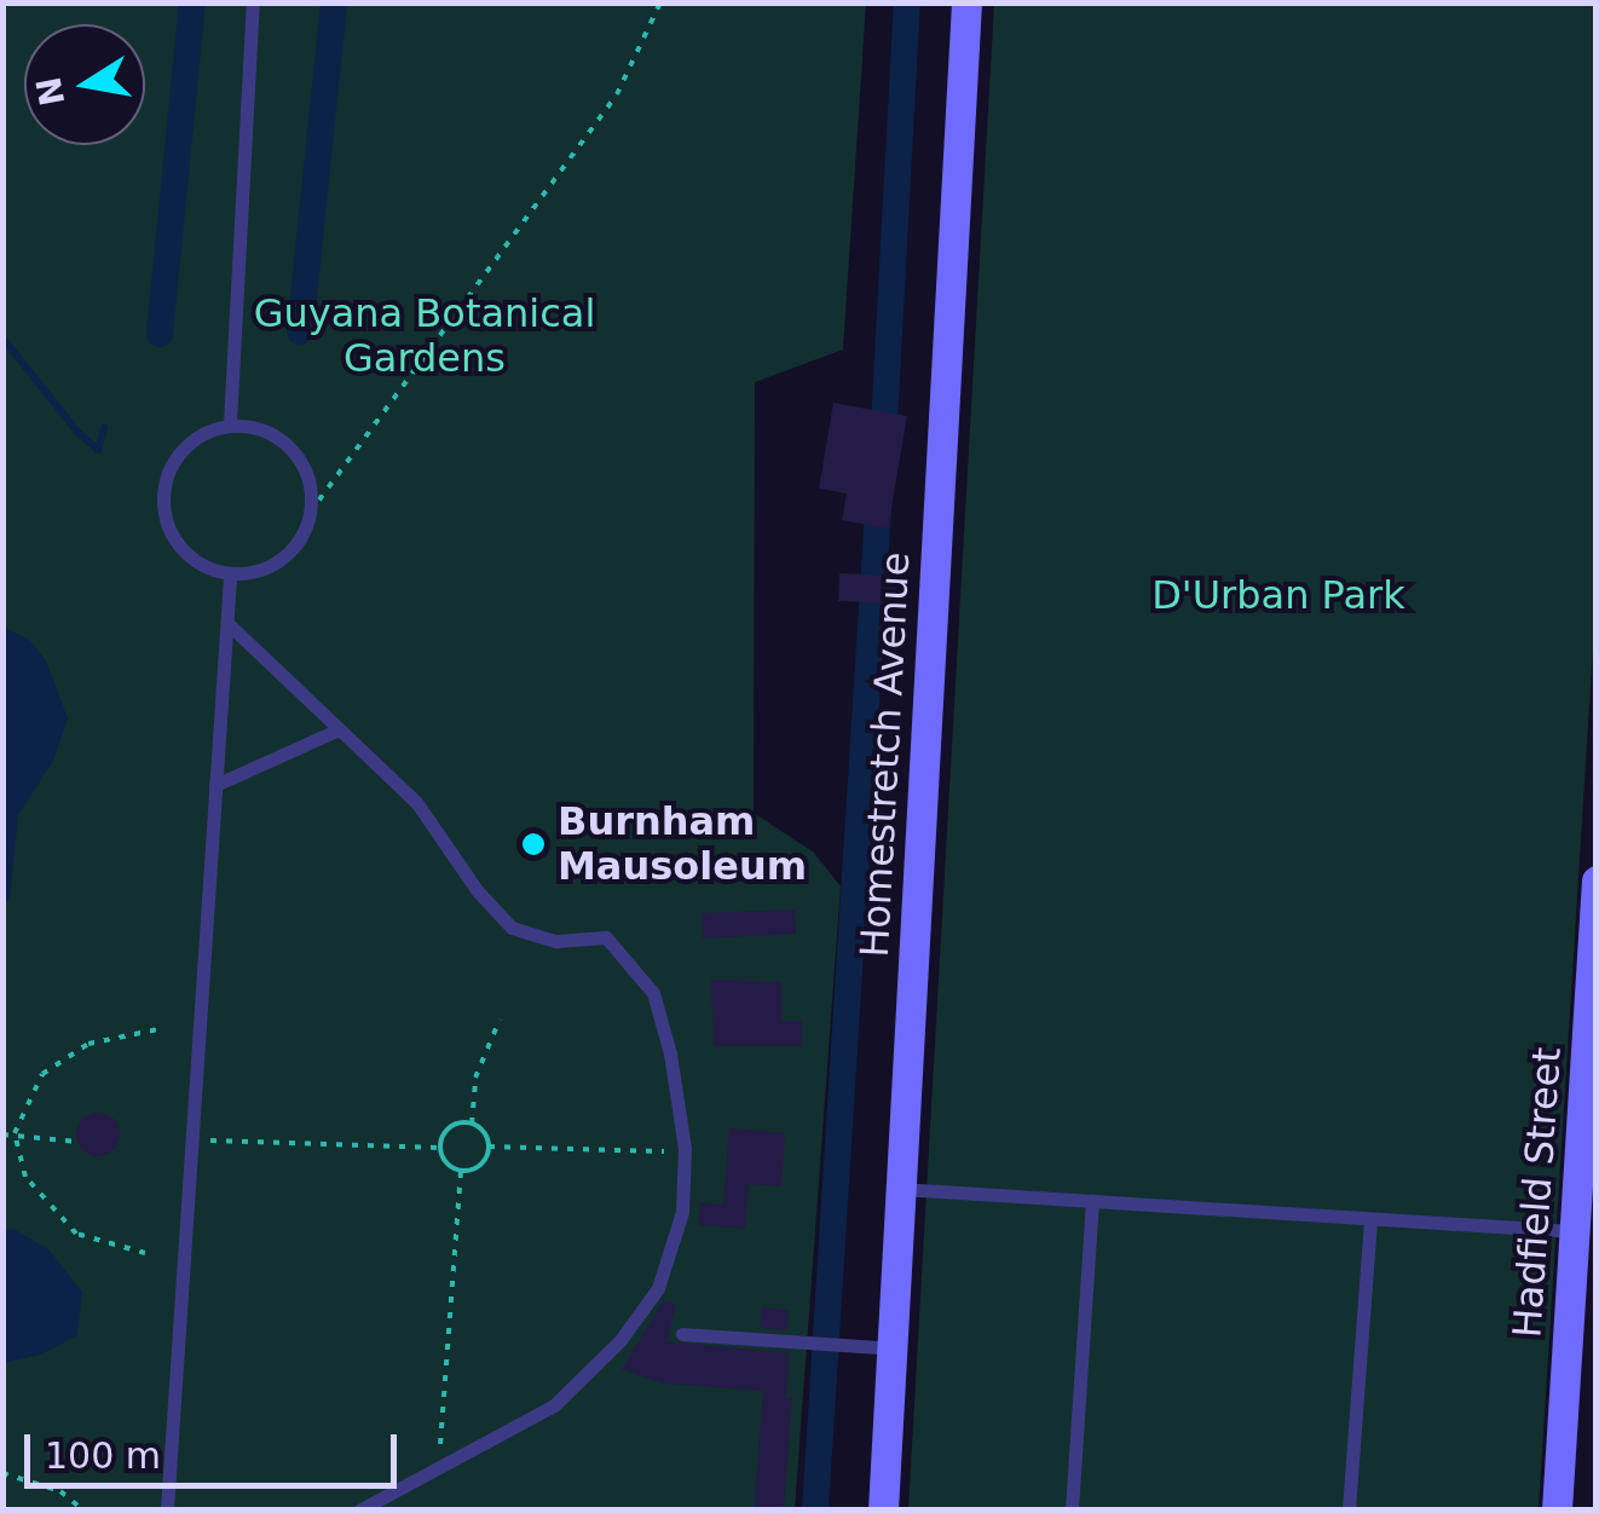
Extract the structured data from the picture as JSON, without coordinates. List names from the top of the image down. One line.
{"streets":{"main road":["Homestretch Avenue","Hadfield Street"]},"parks":["Guyana Botanical Gardens","D'Urban Park"],"places":["Burnham Mausoleum"],"scale_bar":"100 m","north":"left"}
